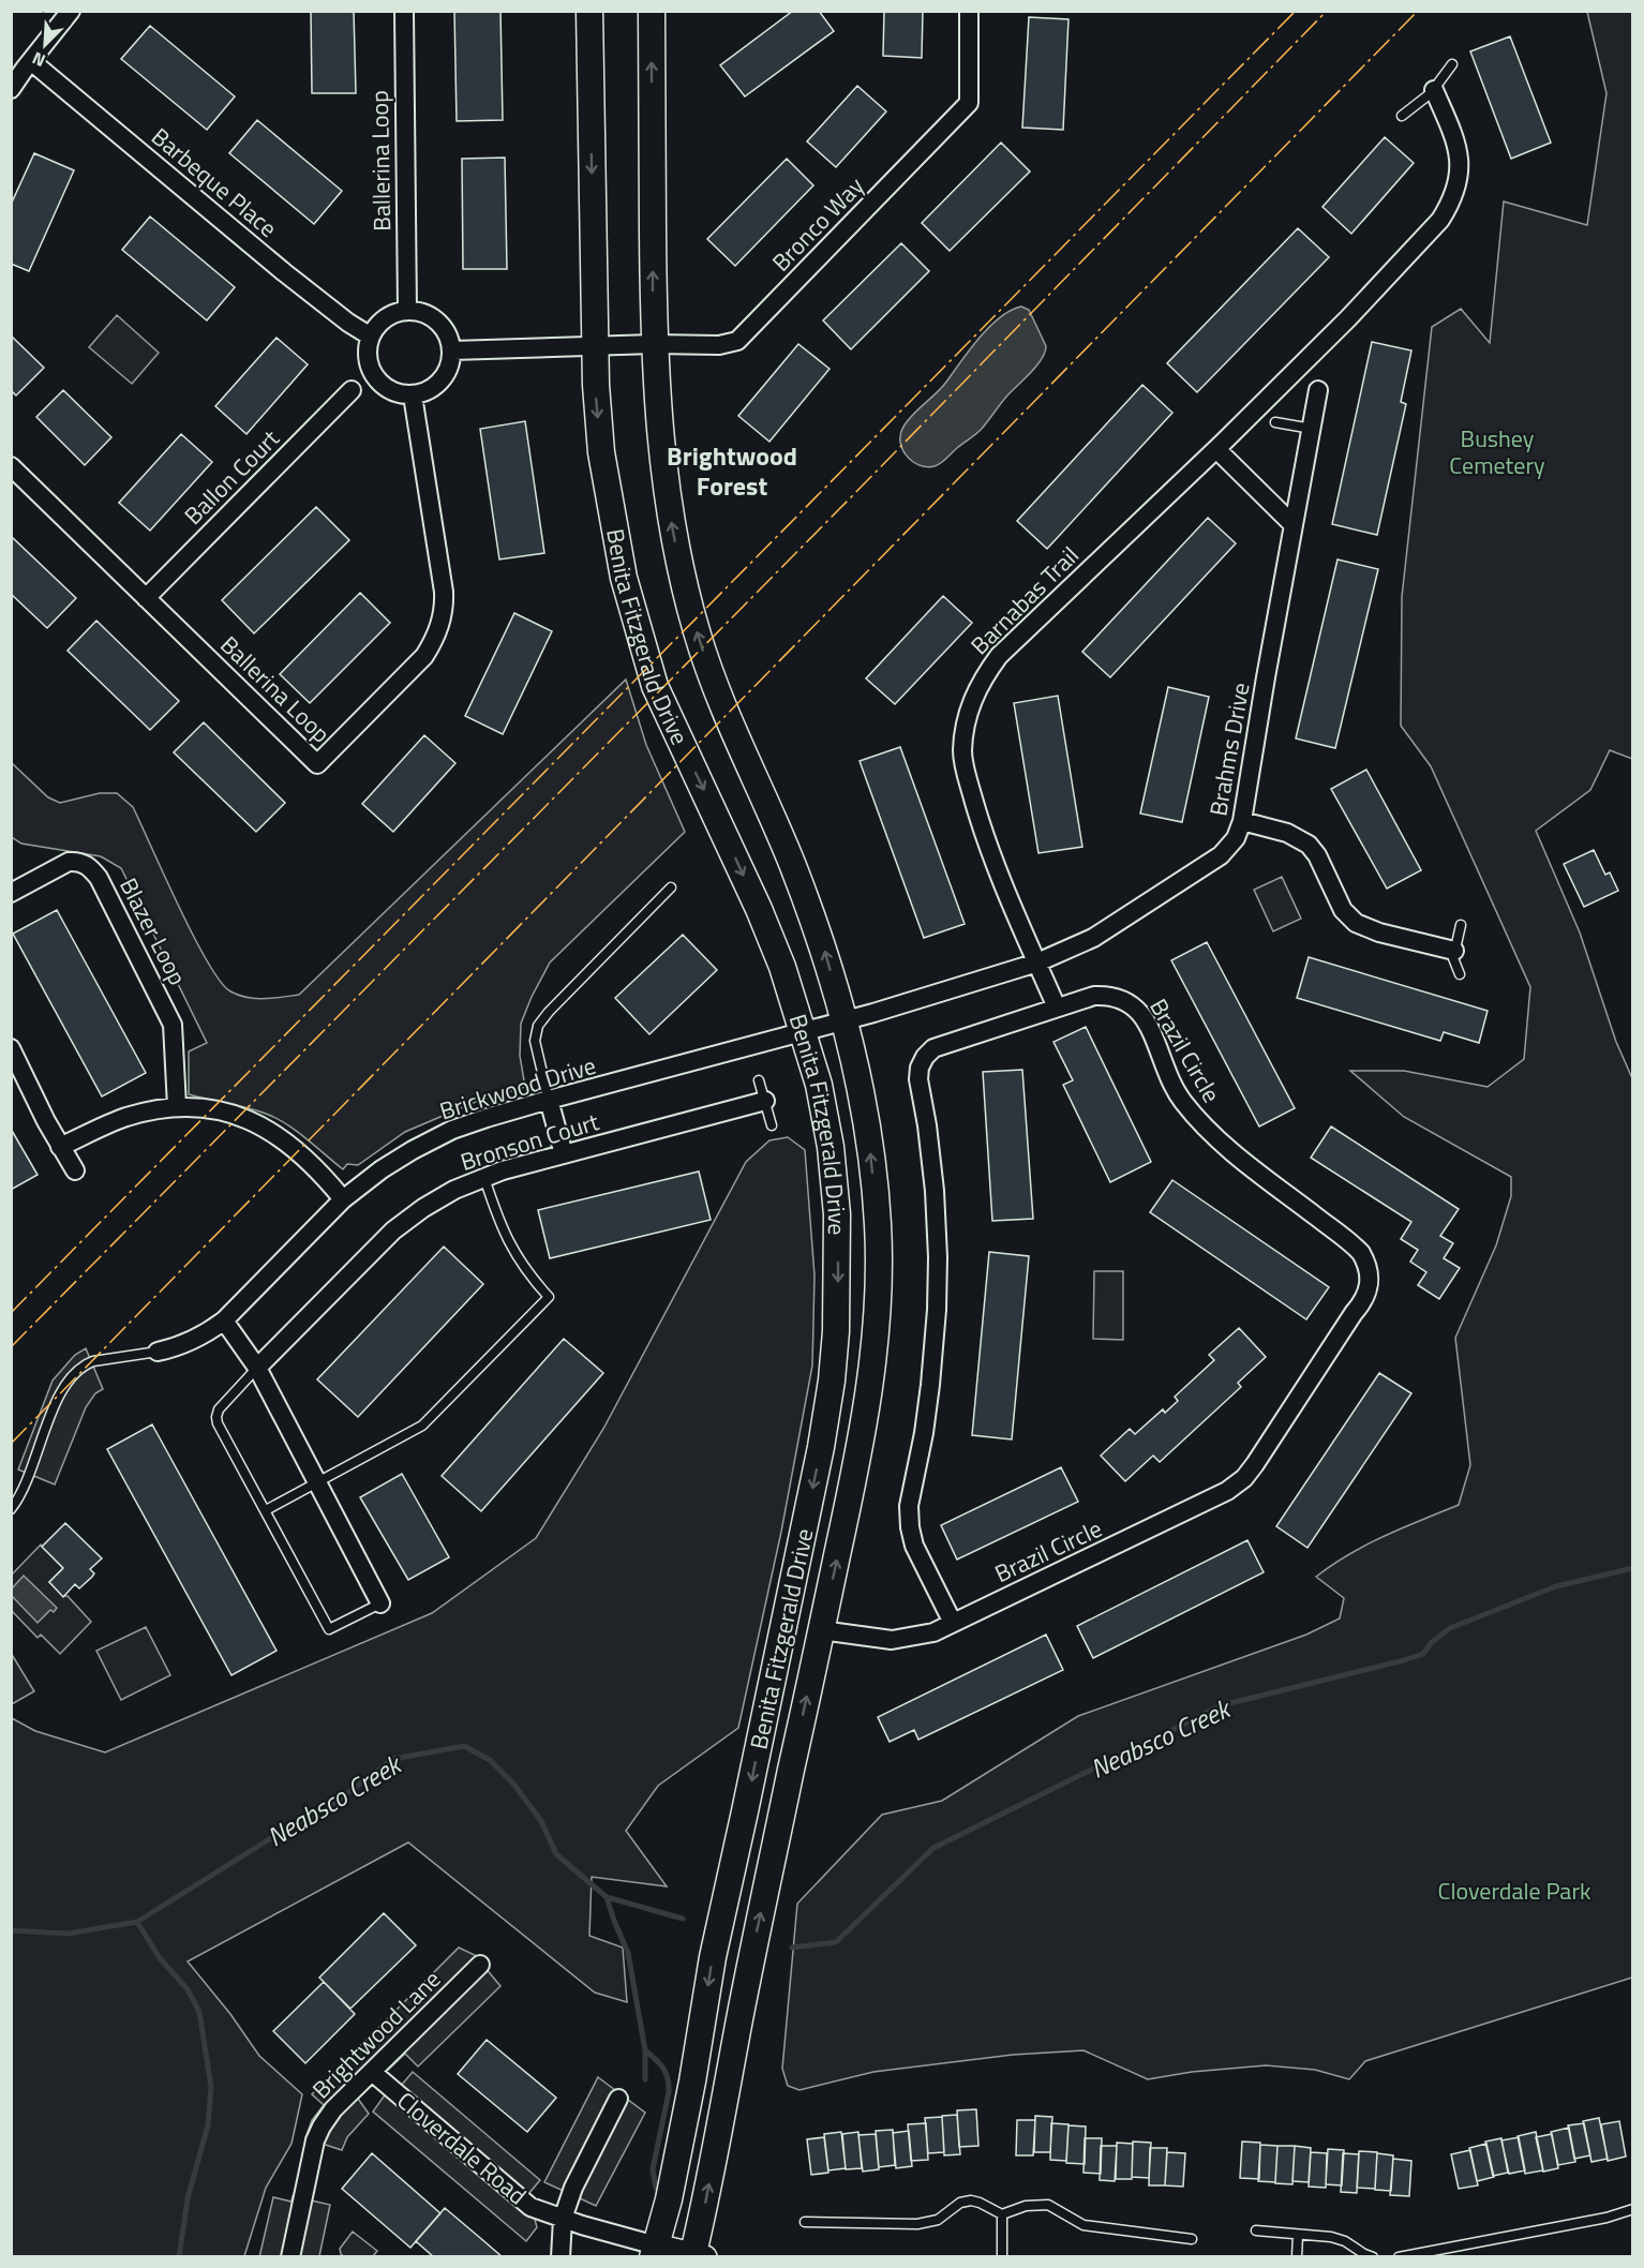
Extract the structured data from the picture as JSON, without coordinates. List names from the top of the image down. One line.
{"streets":{"main road":["Benita Fitzgerald Drive"],"street":["Ballerina Loop","Barbeque Place","Bronco Way","Ballon Court","Barnabas Trail","Brahms Drive","Blazer Loop","Brazil Circle","Brickwood Drive","Bronson Court","Brightwood Lane","Cloverdale Road"]},"crossings":[["Ballerina Loop","Barbeque Place"],["Ballerina Loop","Ballon Court"],["Bronco Way","Benita Fitzgerald Drive"],["Barnabas Trail","Brahms Drive"],["Barnabas Trail","Brazil Circle"],["Benita Fitzgerald Drive","Brahms Drive"],["Benita Fitzgerald Drive","Brazil Circle"],["Benita Fitzgerald Drive","Brickwood Drive"],["Benita Fitzgerald Drive","Cloverdale Road"],["Brahms Drive","Brickwood Drive"],["Brightwood Lane","Cloverdale Road"]],"districts":["Brightwood Forest"],"water":["Neabsco Creek"],"parks":["Bushey Cemetery","Cloverdale Park"],"north":"bottom left"}
